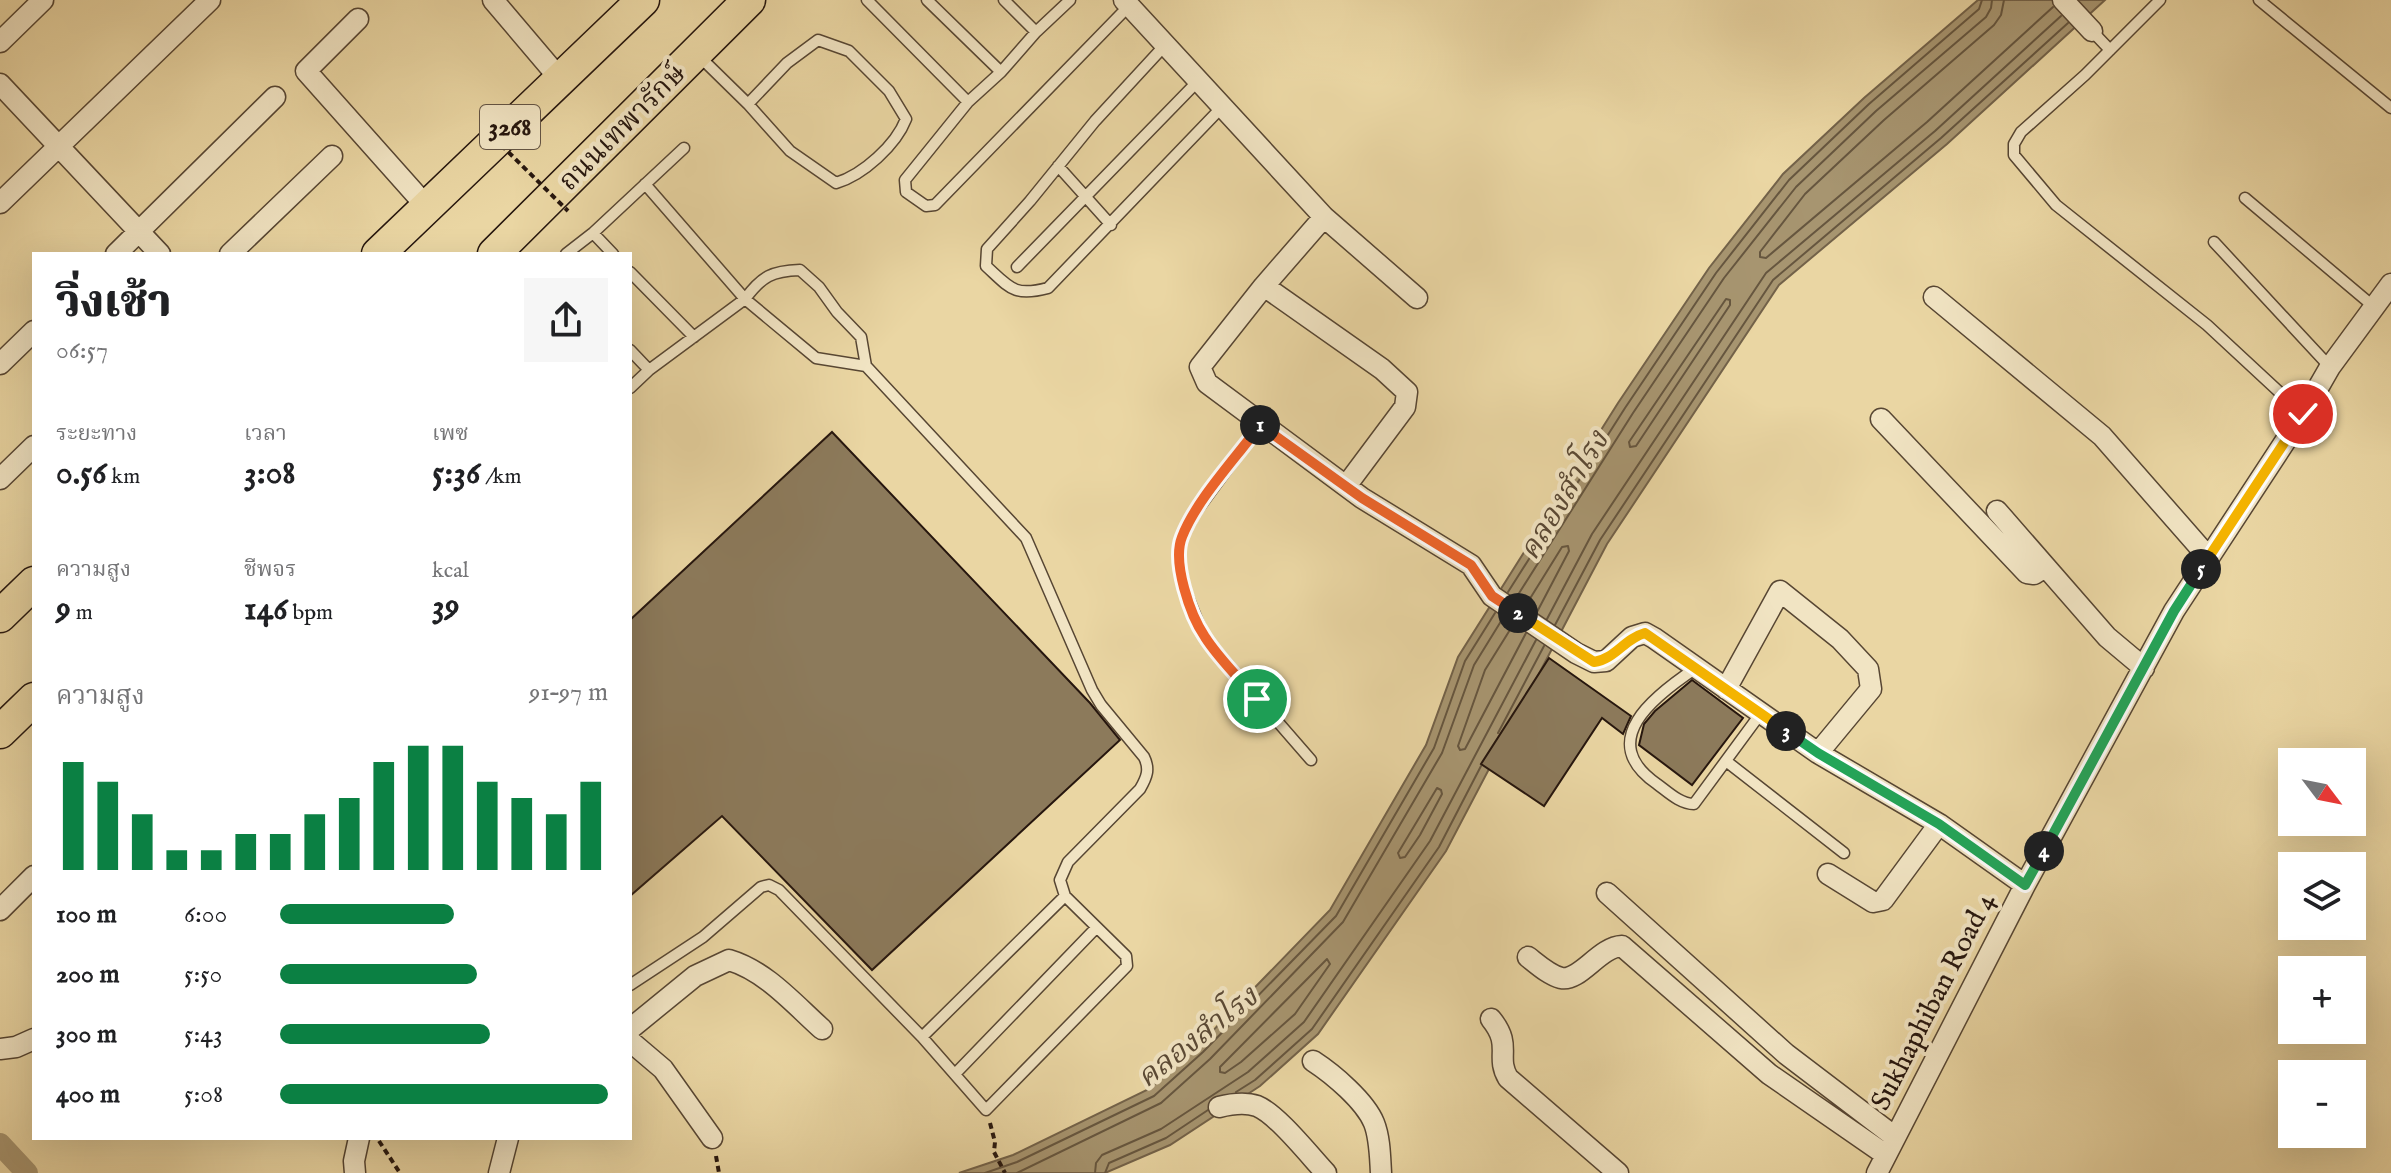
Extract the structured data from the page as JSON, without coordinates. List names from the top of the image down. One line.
{"streets":{"main road":["3268","ถนนเทพารักษ์"],"street":["Sukhaphiban Road 4"]},"water":["คลองสำโรง"],"north":"bottom right","page":{"heading":["วิ่งเช้า","06:57"],"stats":[["ระยะทาง","0.56 km"],["เวลา","3:08"],["เพซ","5:36 /km"],["ความสูง","9 m"],["ชีพจร","146 bpm"],["kcal","39"]],"pins":["1","5","2","3","4"],"chart":["ความสูง","91–97 m"],"map_buttons":["+","−"],"list":[{"name":"100 m","note":"6:00"},{"name":"200 m","note":"5:50"},{"name":"300 m","note":"5:43"},{"name":"400 m","note":"5:08"}]}}
